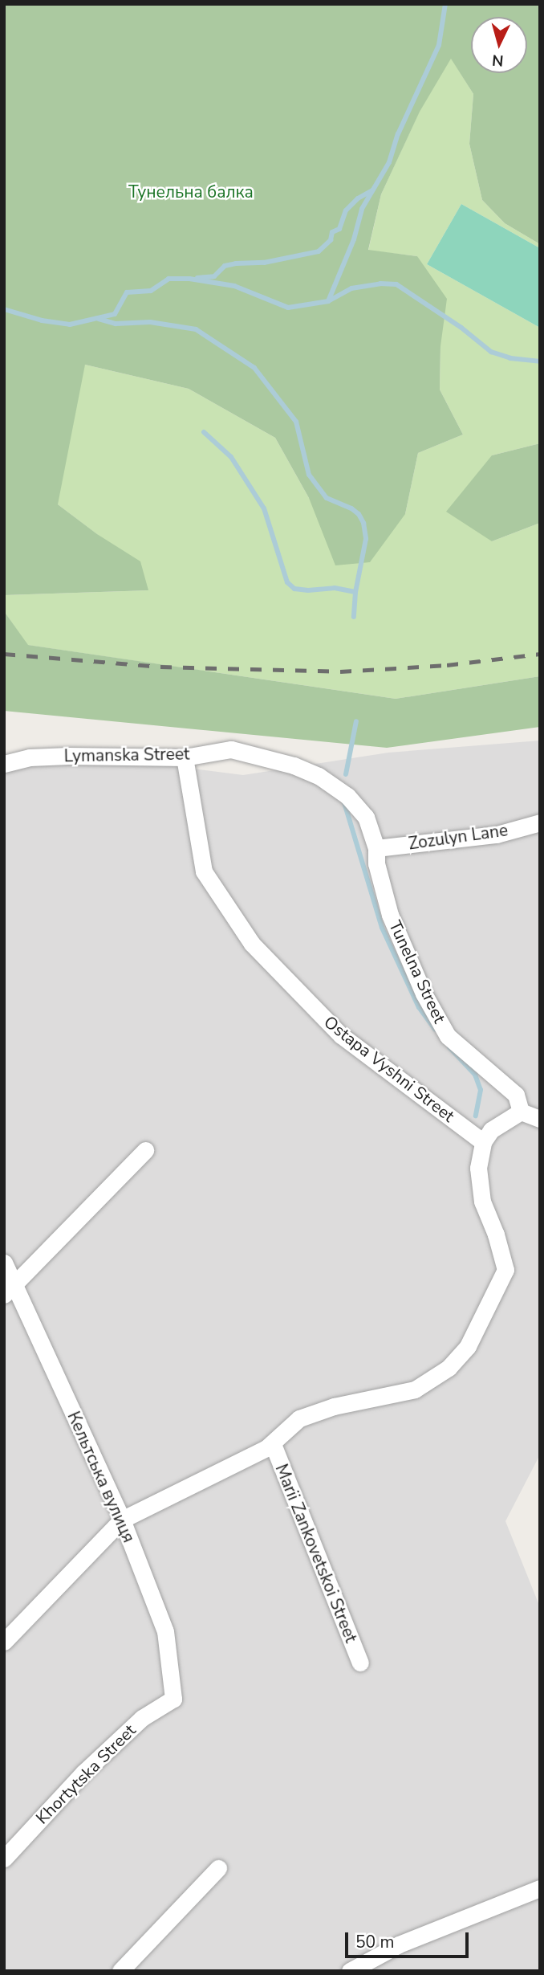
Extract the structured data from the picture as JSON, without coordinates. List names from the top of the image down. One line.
{"streets":{"street":["Lymanska Street","Zozulyn Lane","Tunelna Street","Ostapa Vyshni Street","Кельтська вулиця","Marii Zankovetskoi Street","Khortytska Street"]},"crossings":[["Lymanska Street","Zozulyn Lane"],["Lymanska Street","Tunelna Street"],["Lymanska Street","Ostapa Vyshni Street"],["Zozulyn Lane","Tunelna Street"],["Ostapa Vyshni Street","Marii Zankovetskoi Street"],["Кельтська вулиця","Marii Zankovetskoi Street"],["Кельтська вулиця","Khortytska Street"]],"parks":["Тунельна балка"],"scale_bar":"50 m","north":"bottom"}
